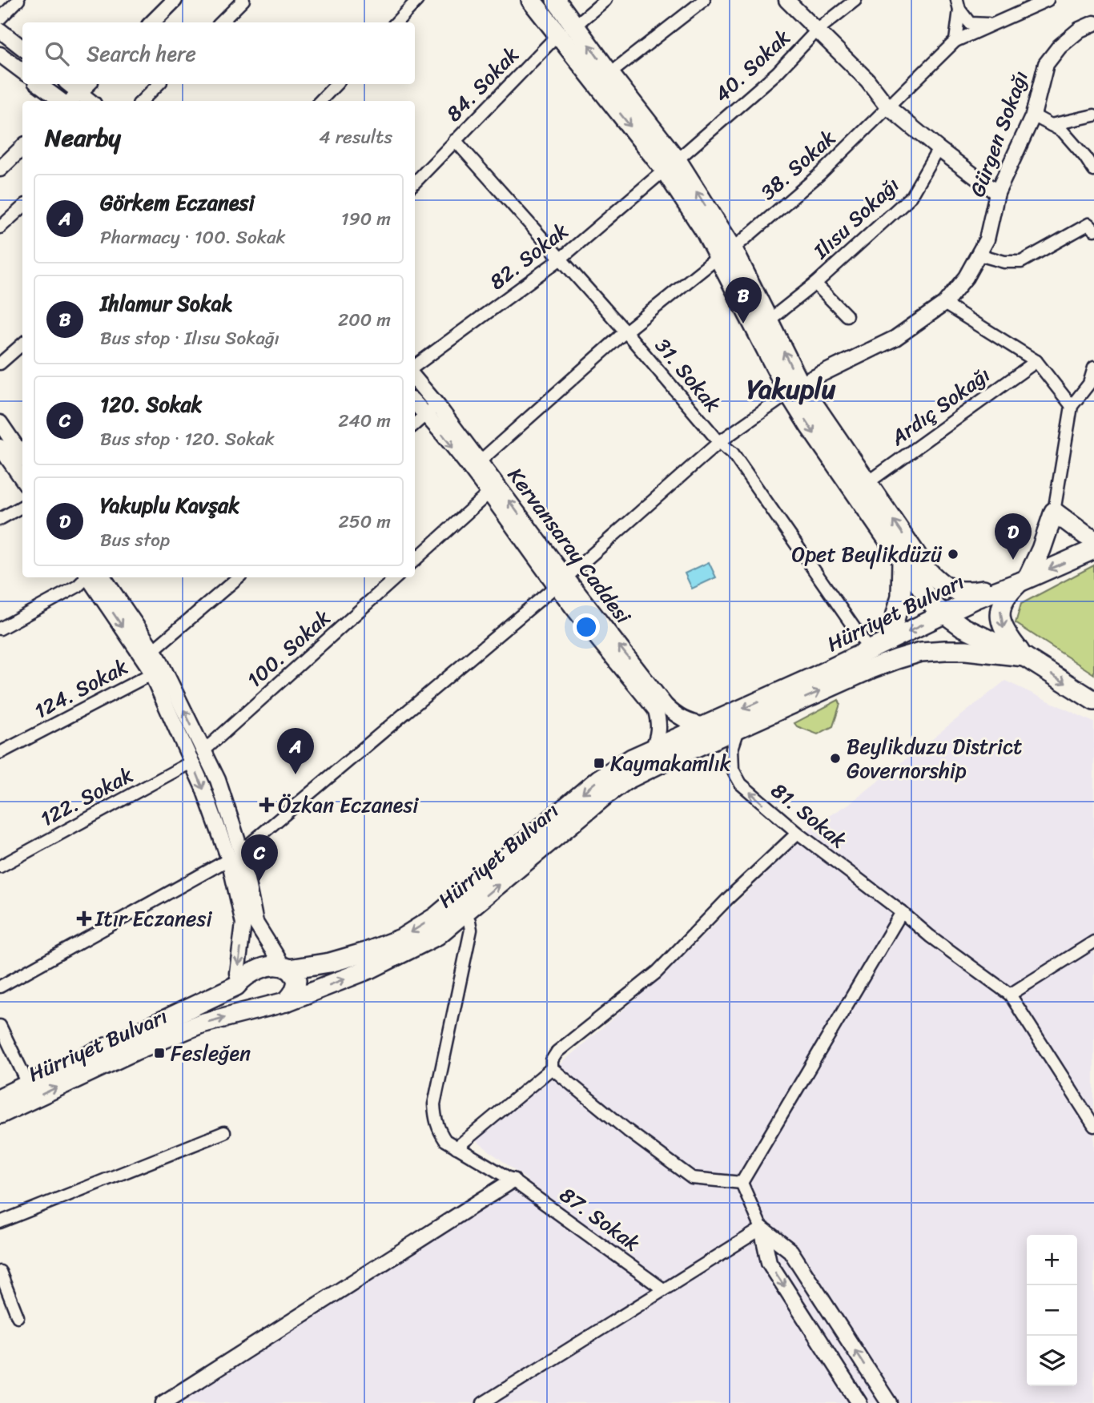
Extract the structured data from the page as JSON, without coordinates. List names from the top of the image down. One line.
{"streets":{"main road":["Hürriyet Bulvarı"],"street":["40. Sokak","84. Sokak","Gürgen Sokağı","38. Sokak","Ilısu Sokağı","82. Sokak","31. Sokak","Ardıç Sokağı","Kervansaray Caddesi","100. Sokak","124. Sokak","122. Sokak","81. Sokak","87. Sokak"]},"crossings":[["40. Sokak","82. Sokak"],["84. Sokak","31. Sokak"],["38. Sokak","31. Sokak"],["38. Sokak","Kervansaray Caddesi"],["82. Sokak","31. Sokak"],["31. Sokak","Hürriyet Bulvarı"],["Kervansaray Caddesi","Hürriyet Bulvarı"],["Hürriyet Bulvarı","81. Sokak"],["Hürriyet Bulvarı","87. Sokak"]],"districts":["Yakuplu"],"places":{"other":["Opet Beylikdüzü","Beylikduzu District Governorship"],"transit":["Kaymakamlık","Fesleğen"],"health":["Özkan Eczanesi","Itır Eczanesi"]},"page":{"search":"Search here","heading":["Nearby","4 results"],"list":[{"mark":"A","name":"Görkem Eczanesi","note":"Pharmacy · 100. Sokak","value":"190 m"},{"mark":"B","name":"Ihlamur Sokak","note":"Bus stop · Ilısu Sokağı","value":"200 m"},{"mark":"C","name":"120. Sokak","note":"Bus stop · 120. Sokak","value":"240 m"},{"mark":"D","name":"Yakuplu Kavşak","note":"Bus stop","value":"250 m"}],"pins":["B","D","A","C"],"map_buttons":["+","−"]}}
